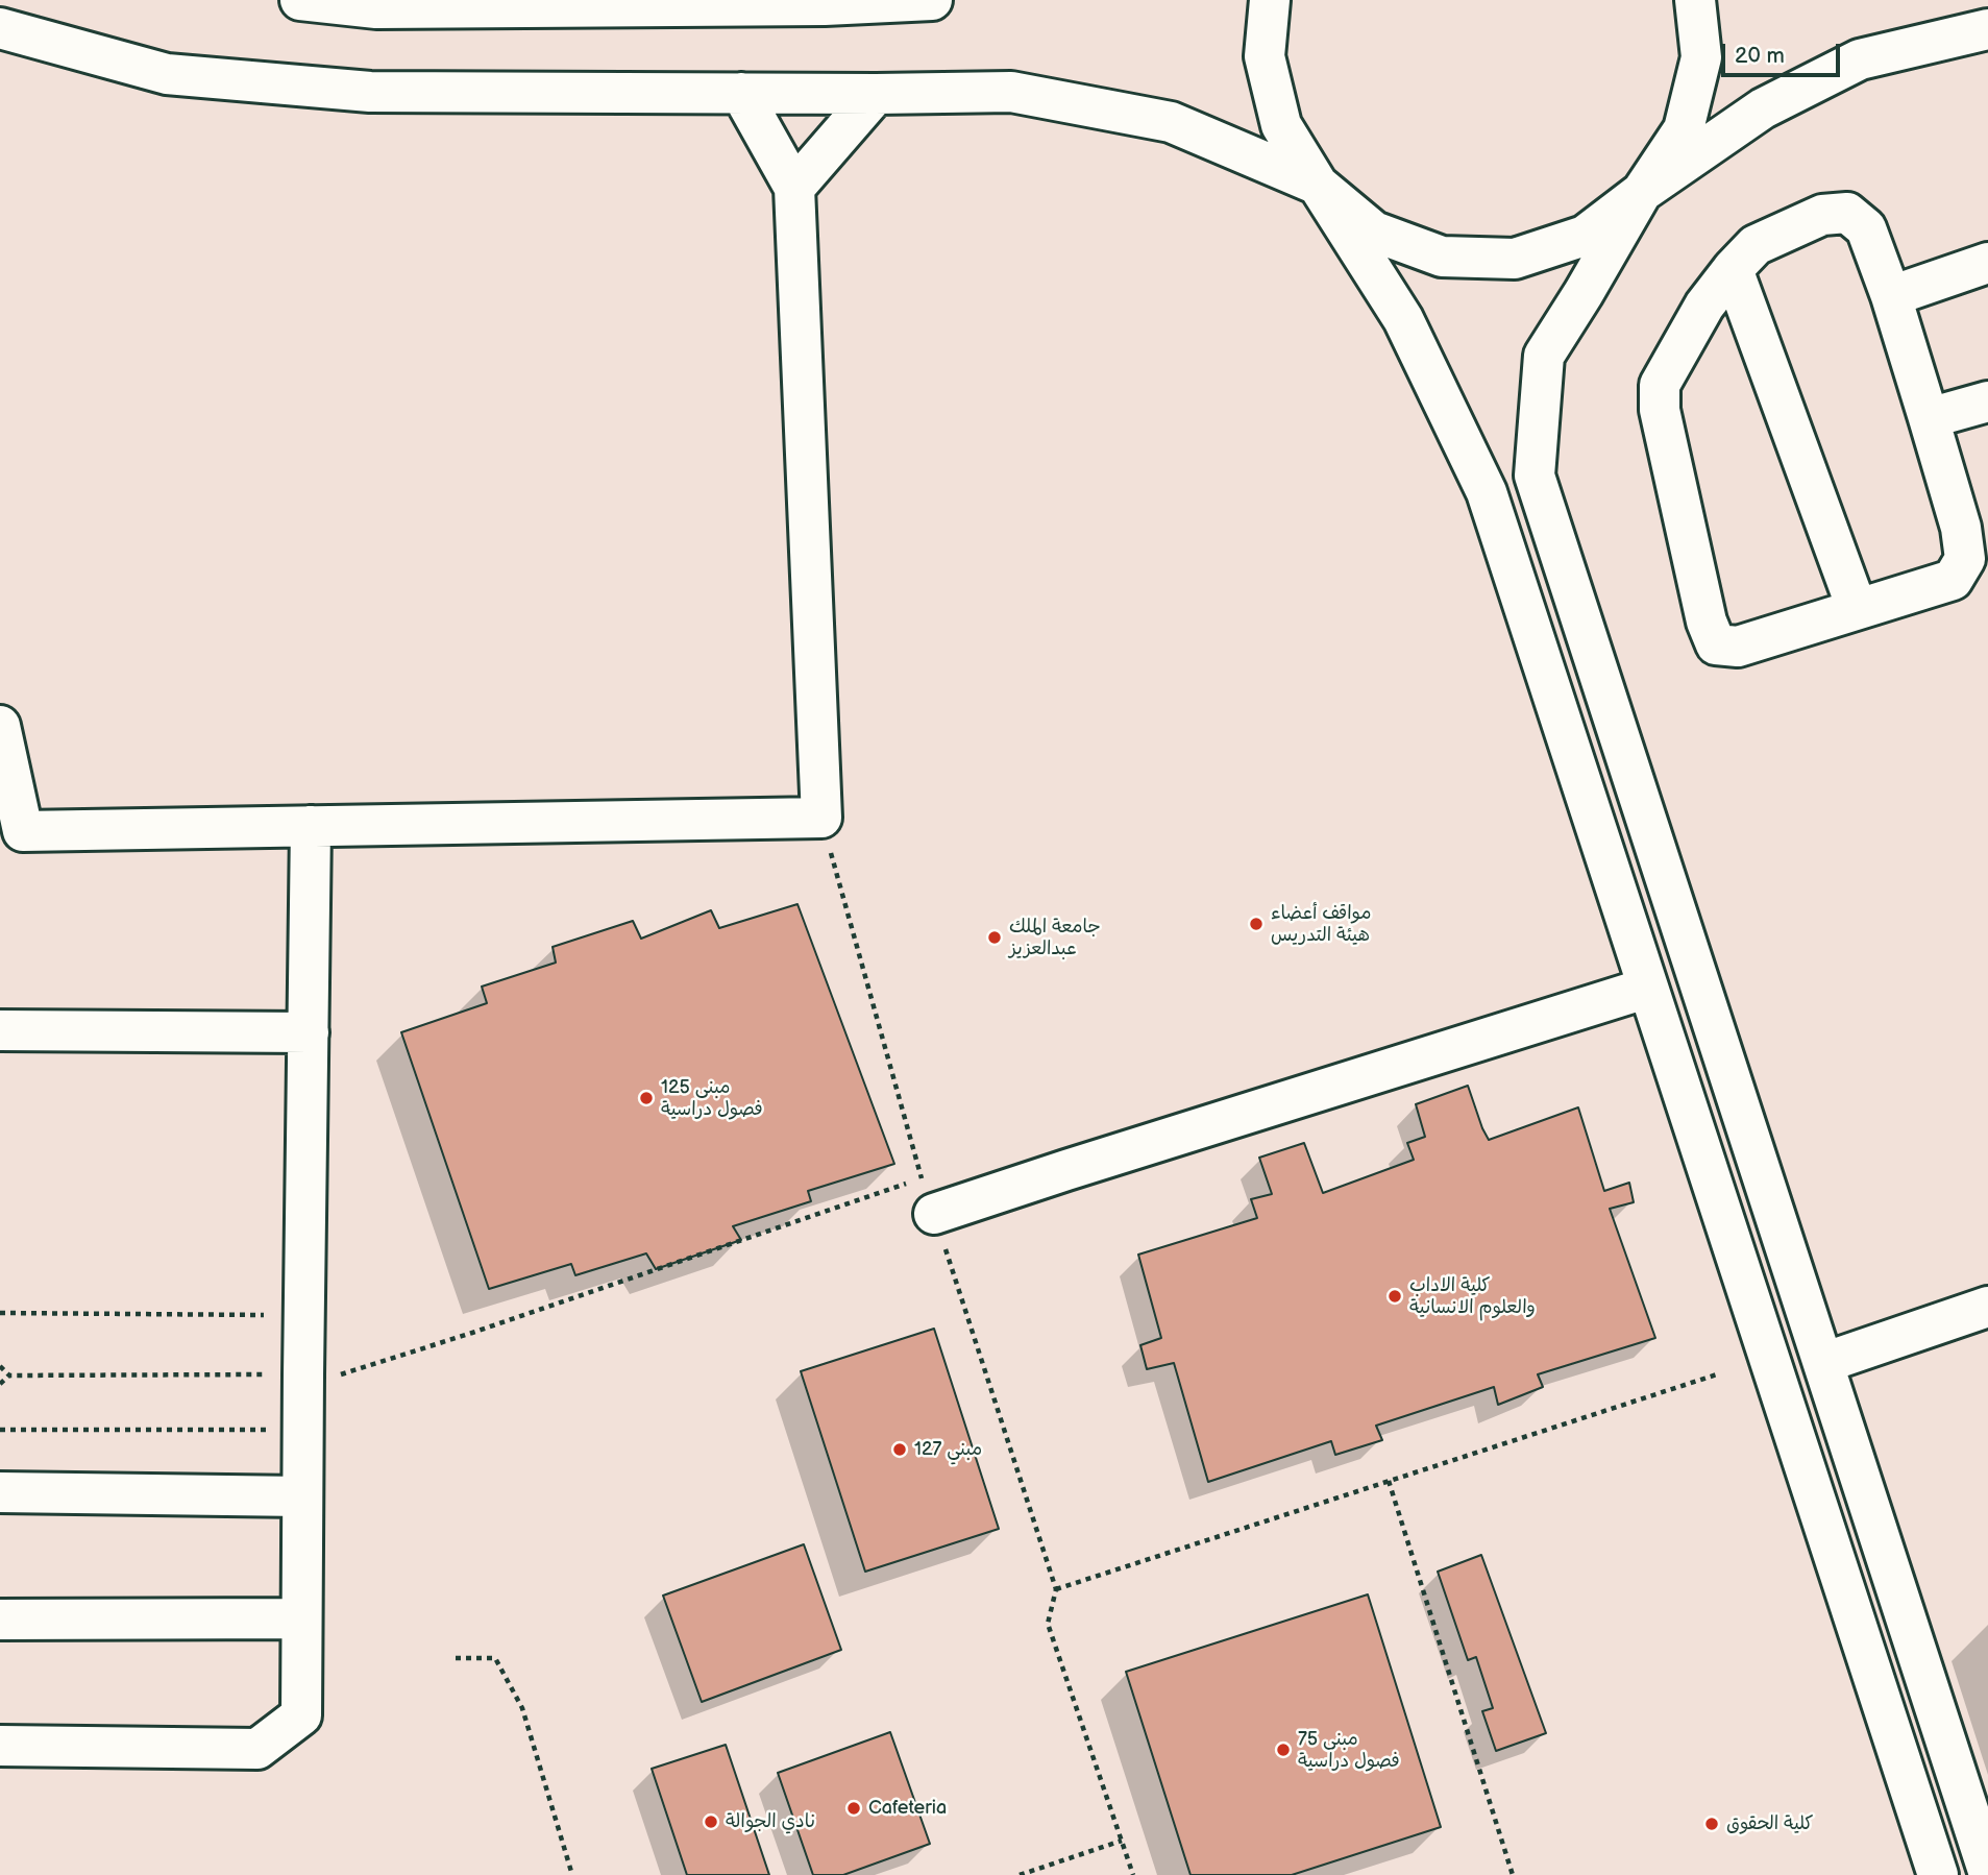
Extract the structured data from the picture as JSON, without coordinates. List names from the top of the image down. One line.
{"places":["مواقف أعضاء هيئة التدريس","جامعة الملك عبدالعزيز","مبنى 125 فصول دراسية","كلية الاداب والعلوم الانسانية","مبني 127","مبنى 75 فصول دراسية","Cafeteria","نادي الجوالة","كلية الحقوق"],"scale_bar":"20 m"}
